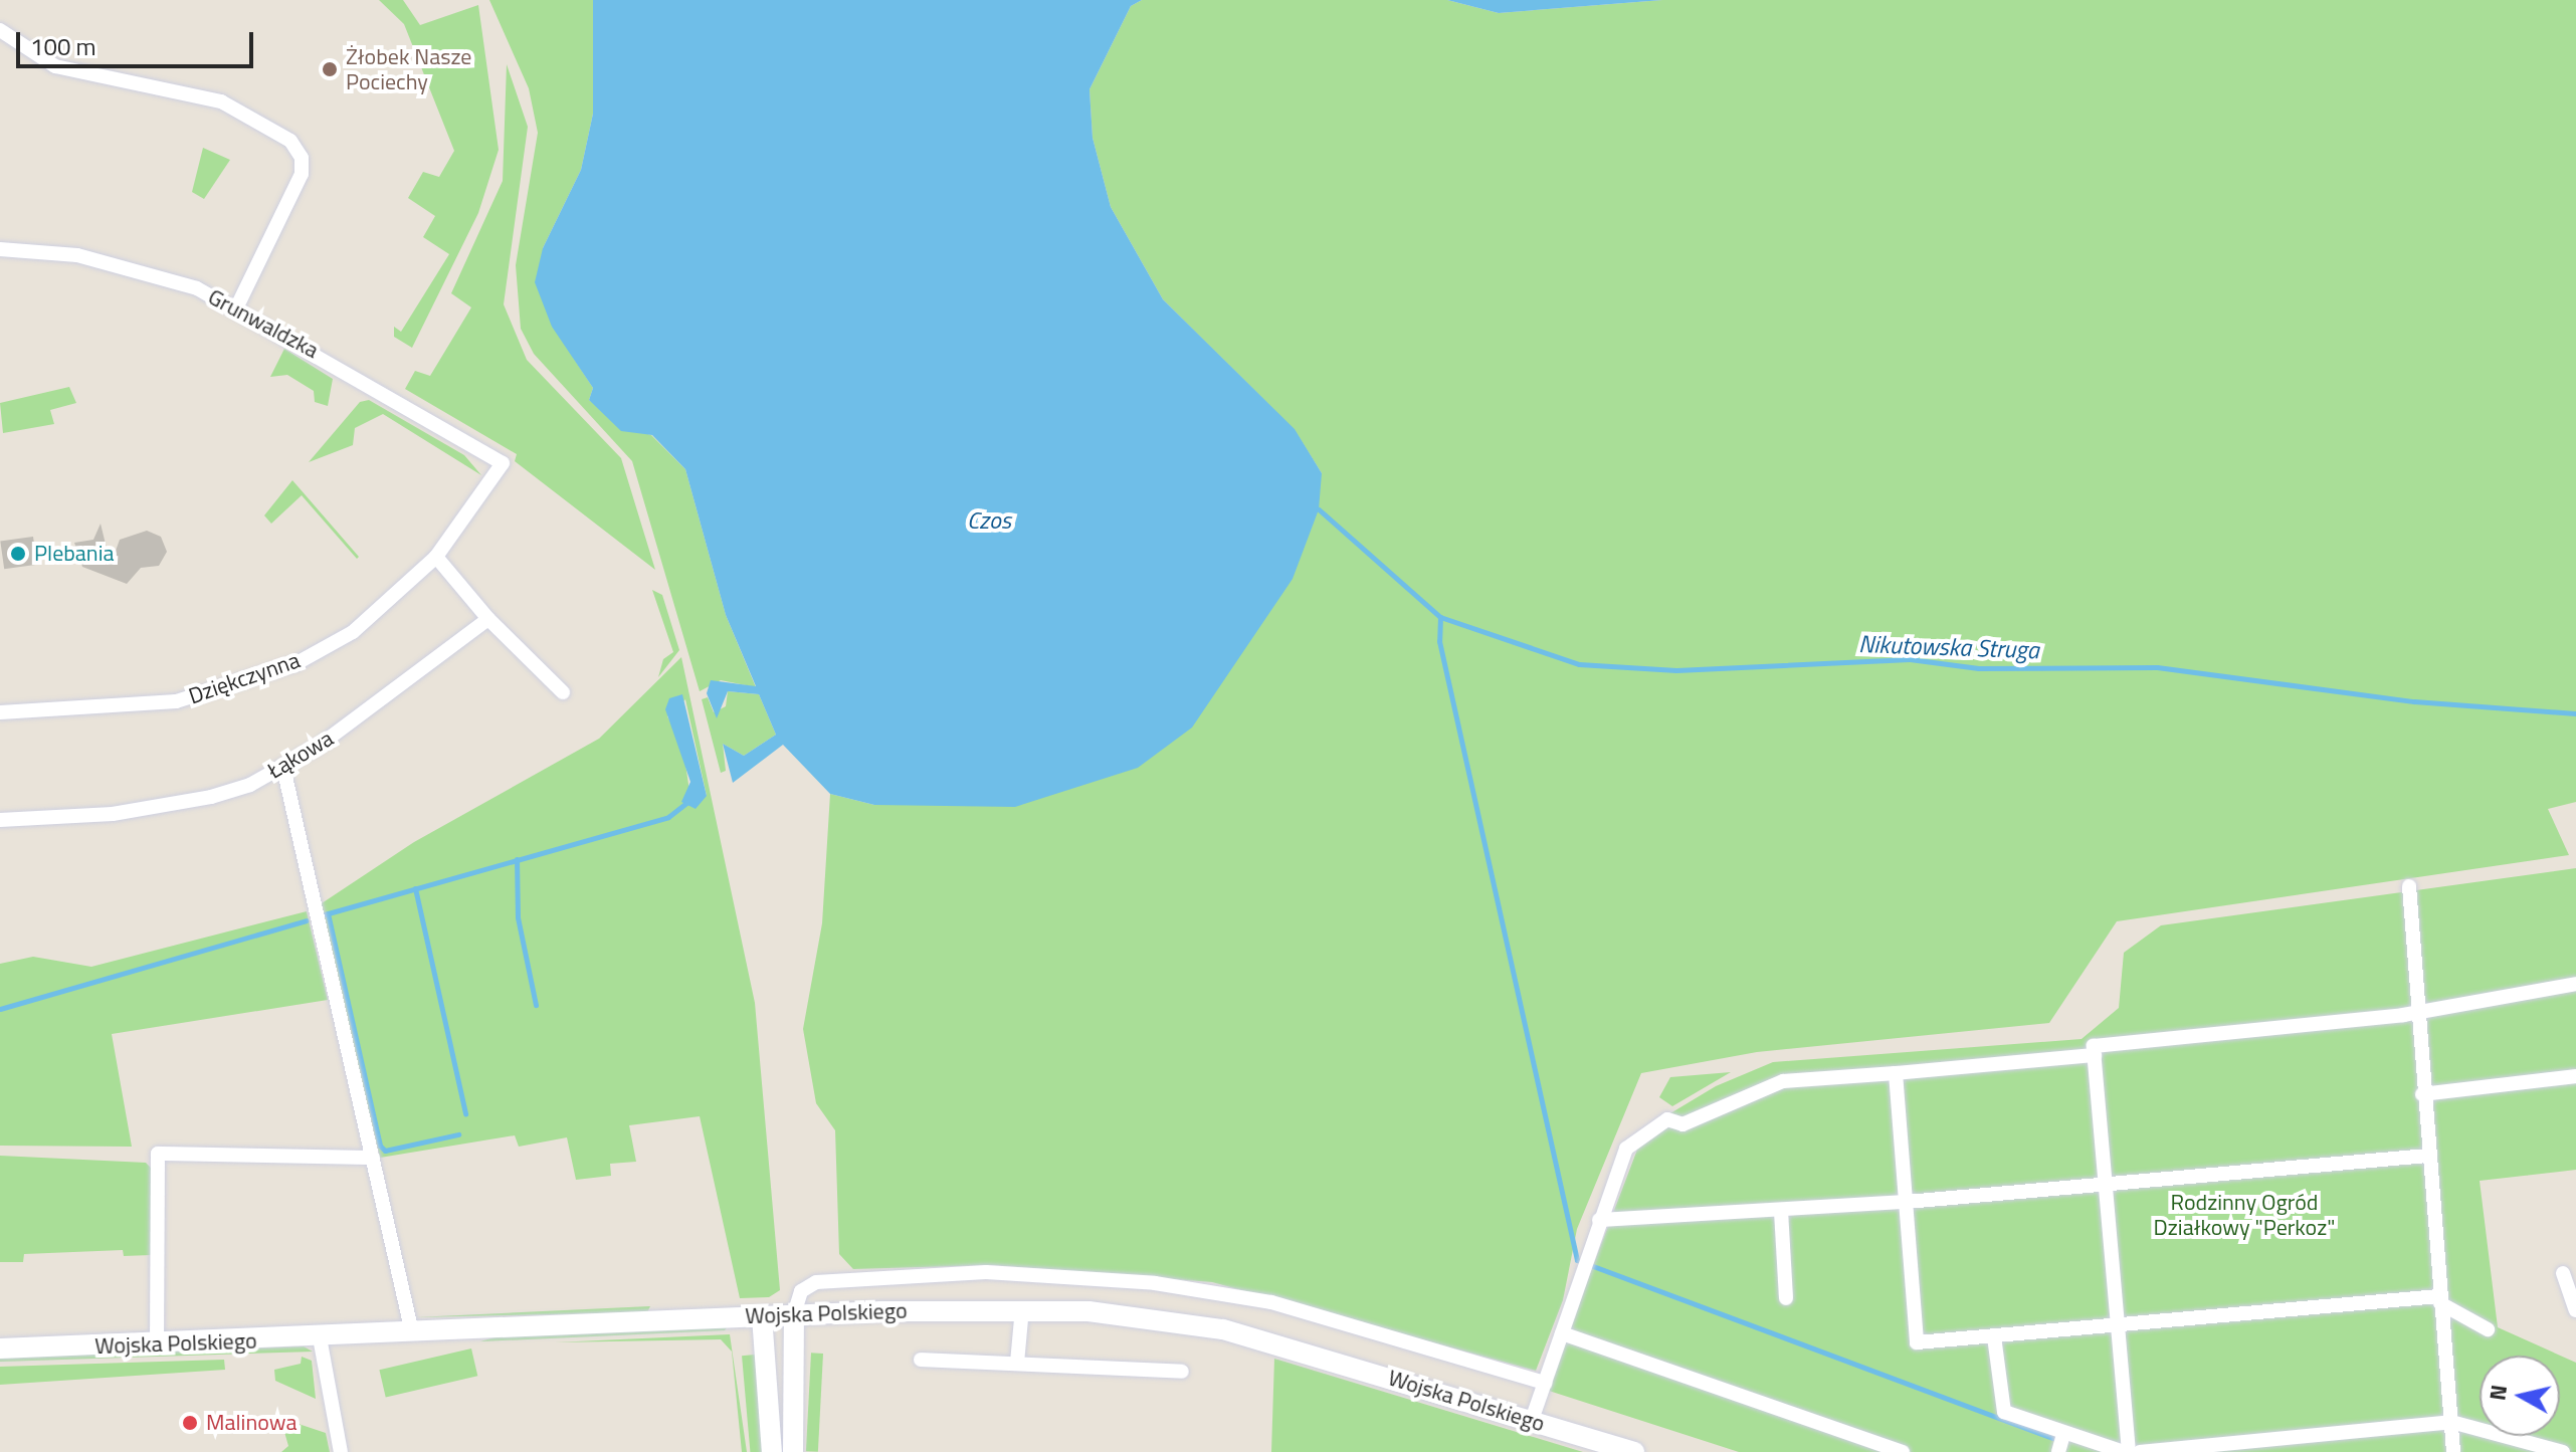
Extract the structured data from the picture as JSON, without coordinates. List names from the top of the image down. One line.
{"streets":{"street":["Grunwaldzka","Dziękczynna","Łąkowa","Wojska Polskiego"]},"crossings":[["Grunwaldzka","Dziękczynna"]],"water":["Czos","Nikutowska Struga"],"parks":["Rodzinny Ogród Działkowy \"Perkoz\""],"places":["Żłobek Nasze Pociechy","Plebania","Malinowa"],"scale_bar":"100 m","north":"left"}
